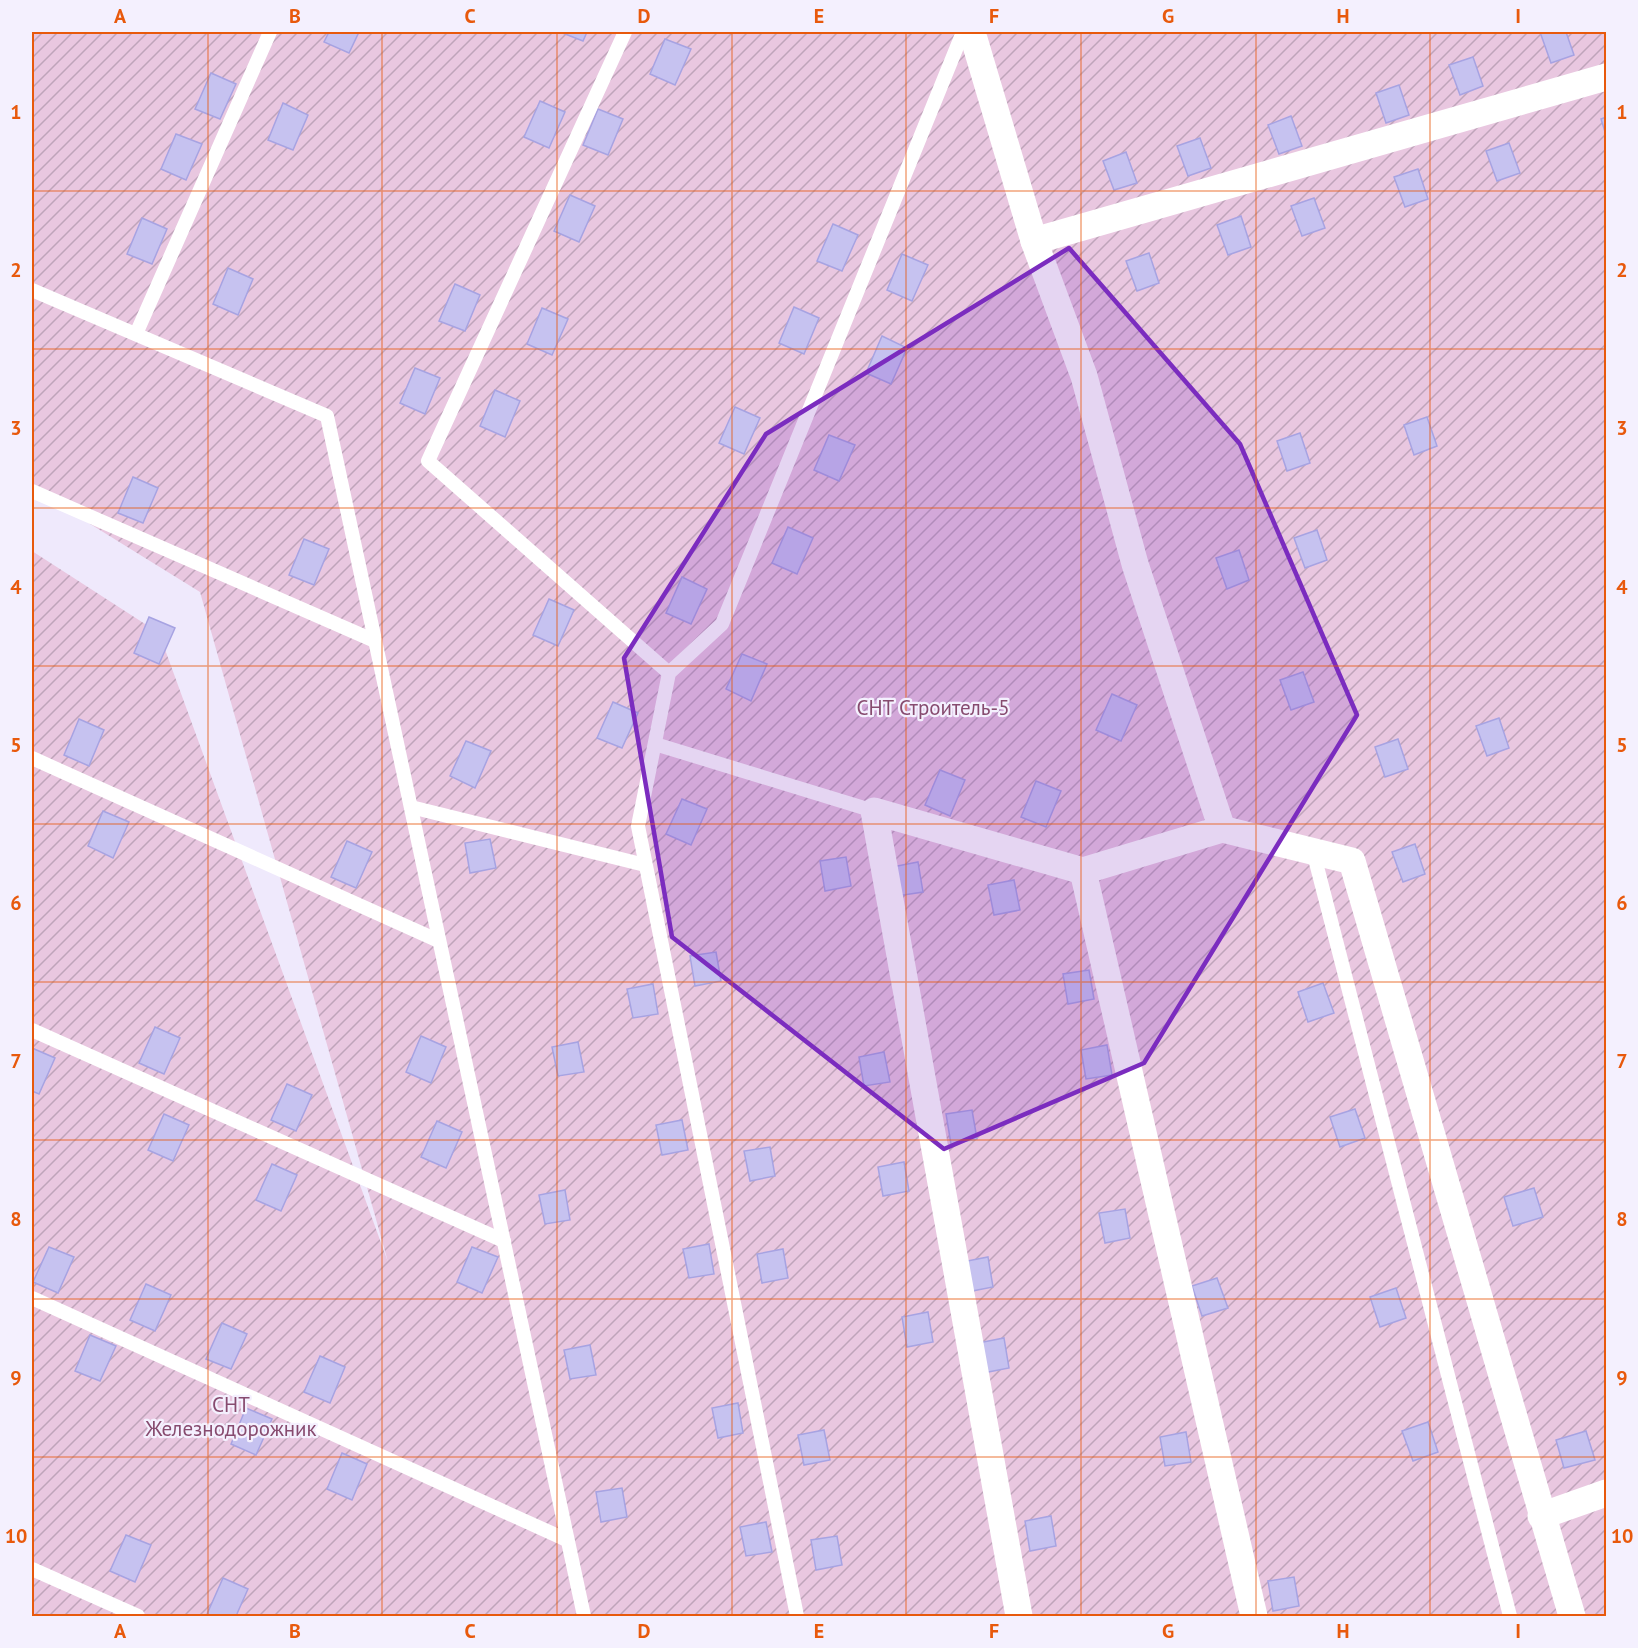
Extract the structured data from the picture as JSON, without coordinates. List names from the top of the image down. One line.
{"parks":["СНТ Строитель-5","СНТ Железнодорожник"],"grid":{"columns":["A","B","C","D","E","F","G","H","I"],"rows":["1","2","3","4","5","6","7","8","9","10"]}}
